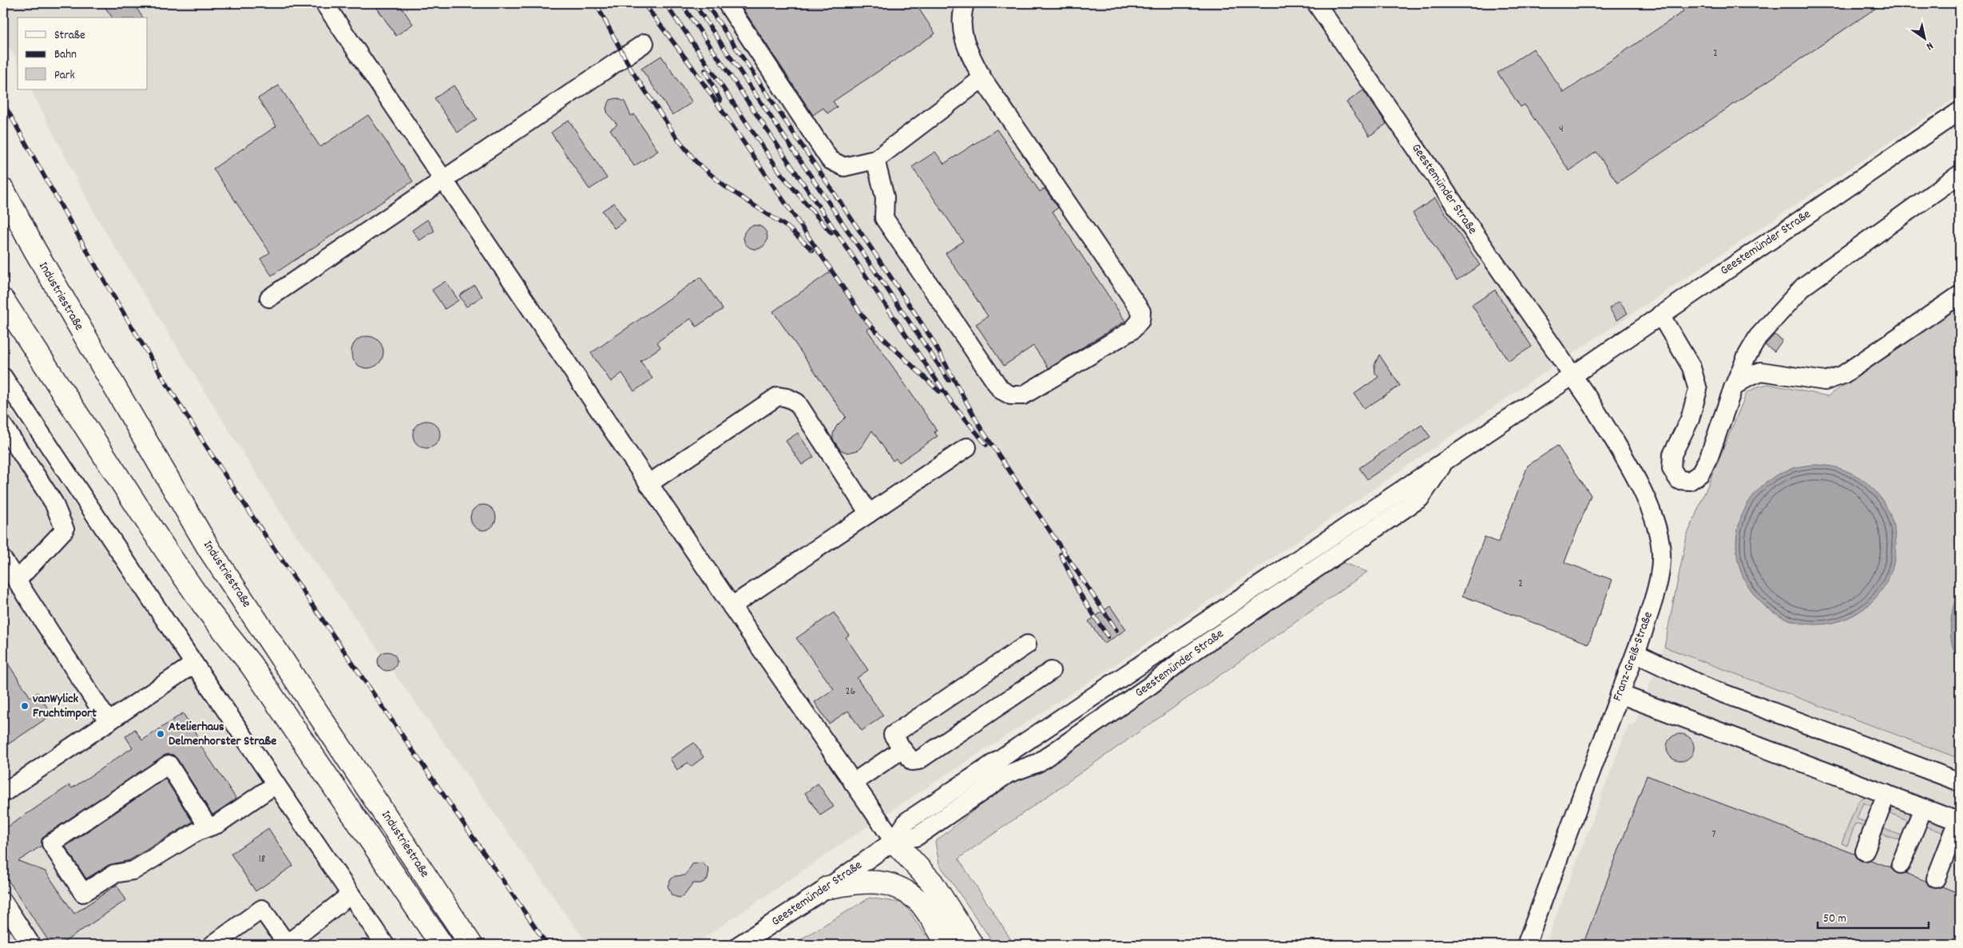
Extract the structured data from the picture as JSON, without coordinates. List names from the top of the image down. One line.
{"streets":{"highway":["Industriestraße"],"street":["Geestemünder Straße","Franz-Greiß-Straße"]},"crossings":[["Geestemünder Straße","Franz-Greiß-Straße"]],"places":["vanWylick Fruchtimport","Atelierhaus Delmenhorster Straße"],"house_numbers":["2","4","2","26","7","18"],"legend":["Straße","Bahn","Park"],"scale_bar":"50 m","north":"bottom right"}
